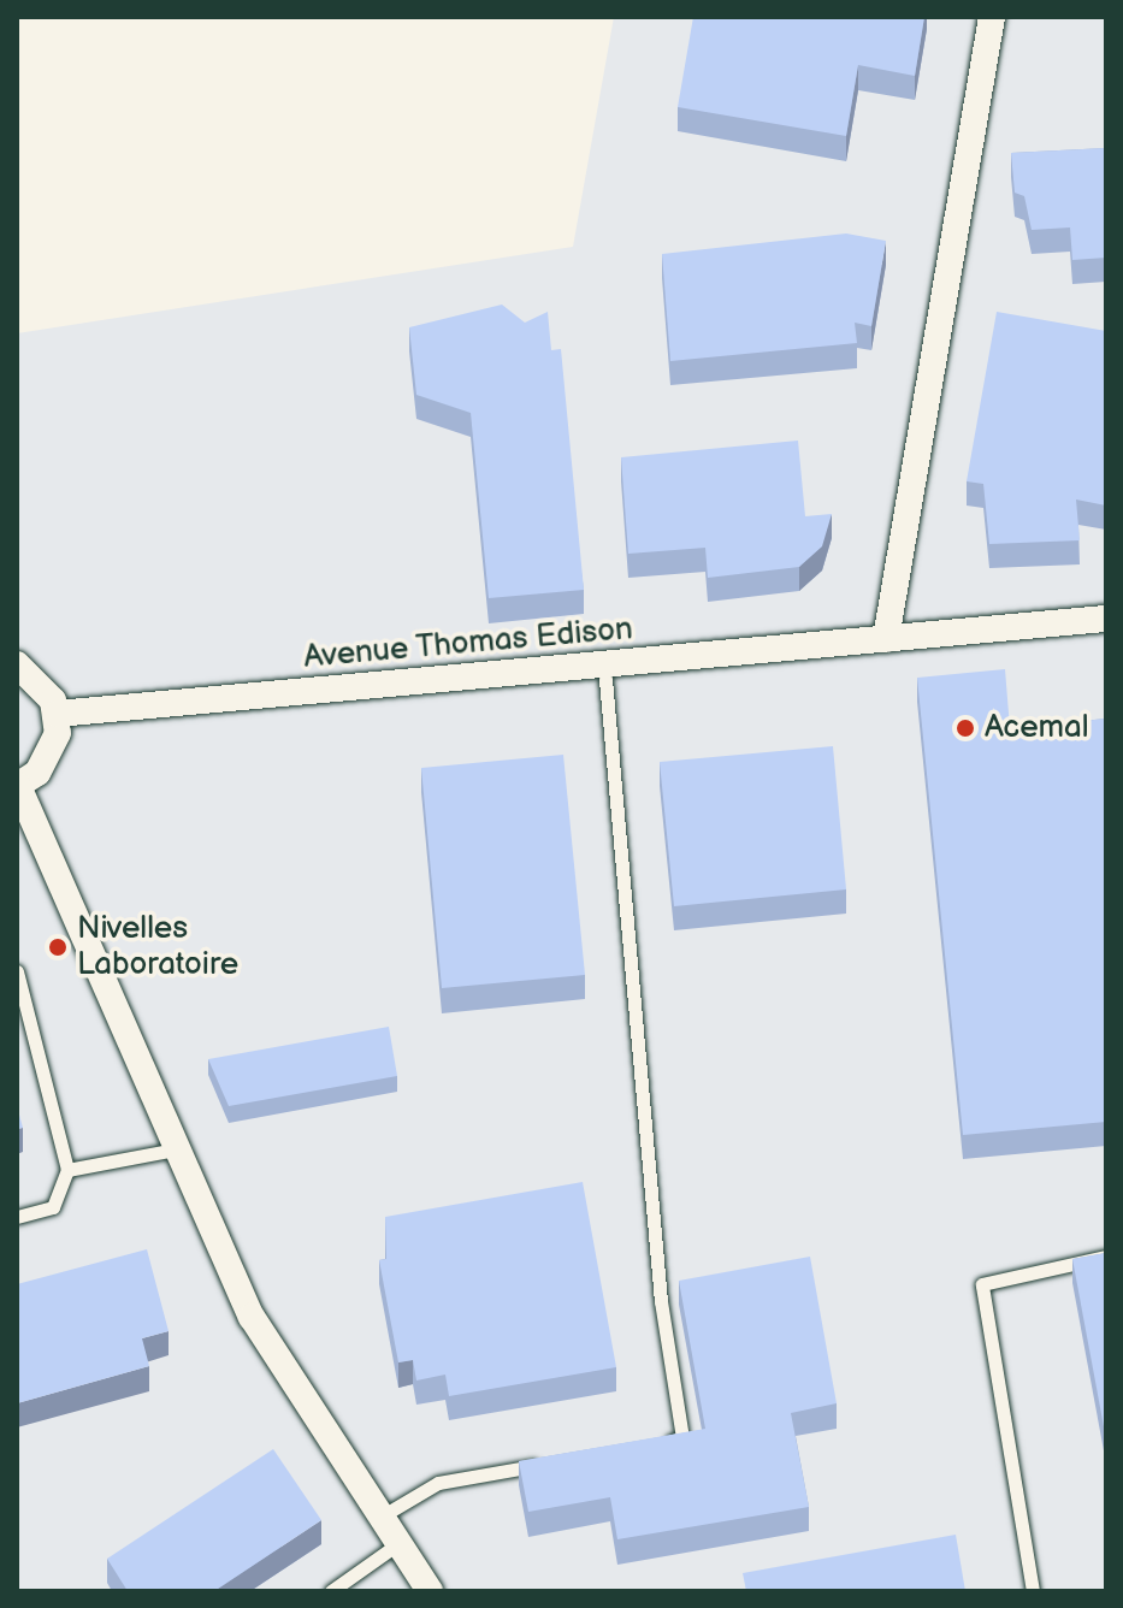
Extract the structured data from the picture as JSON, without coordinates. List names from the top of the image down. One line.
{"streets":{"street":["Avenue Thomas Edison"]},"places":["Acemal","Nivelles Laboratoire"]}
